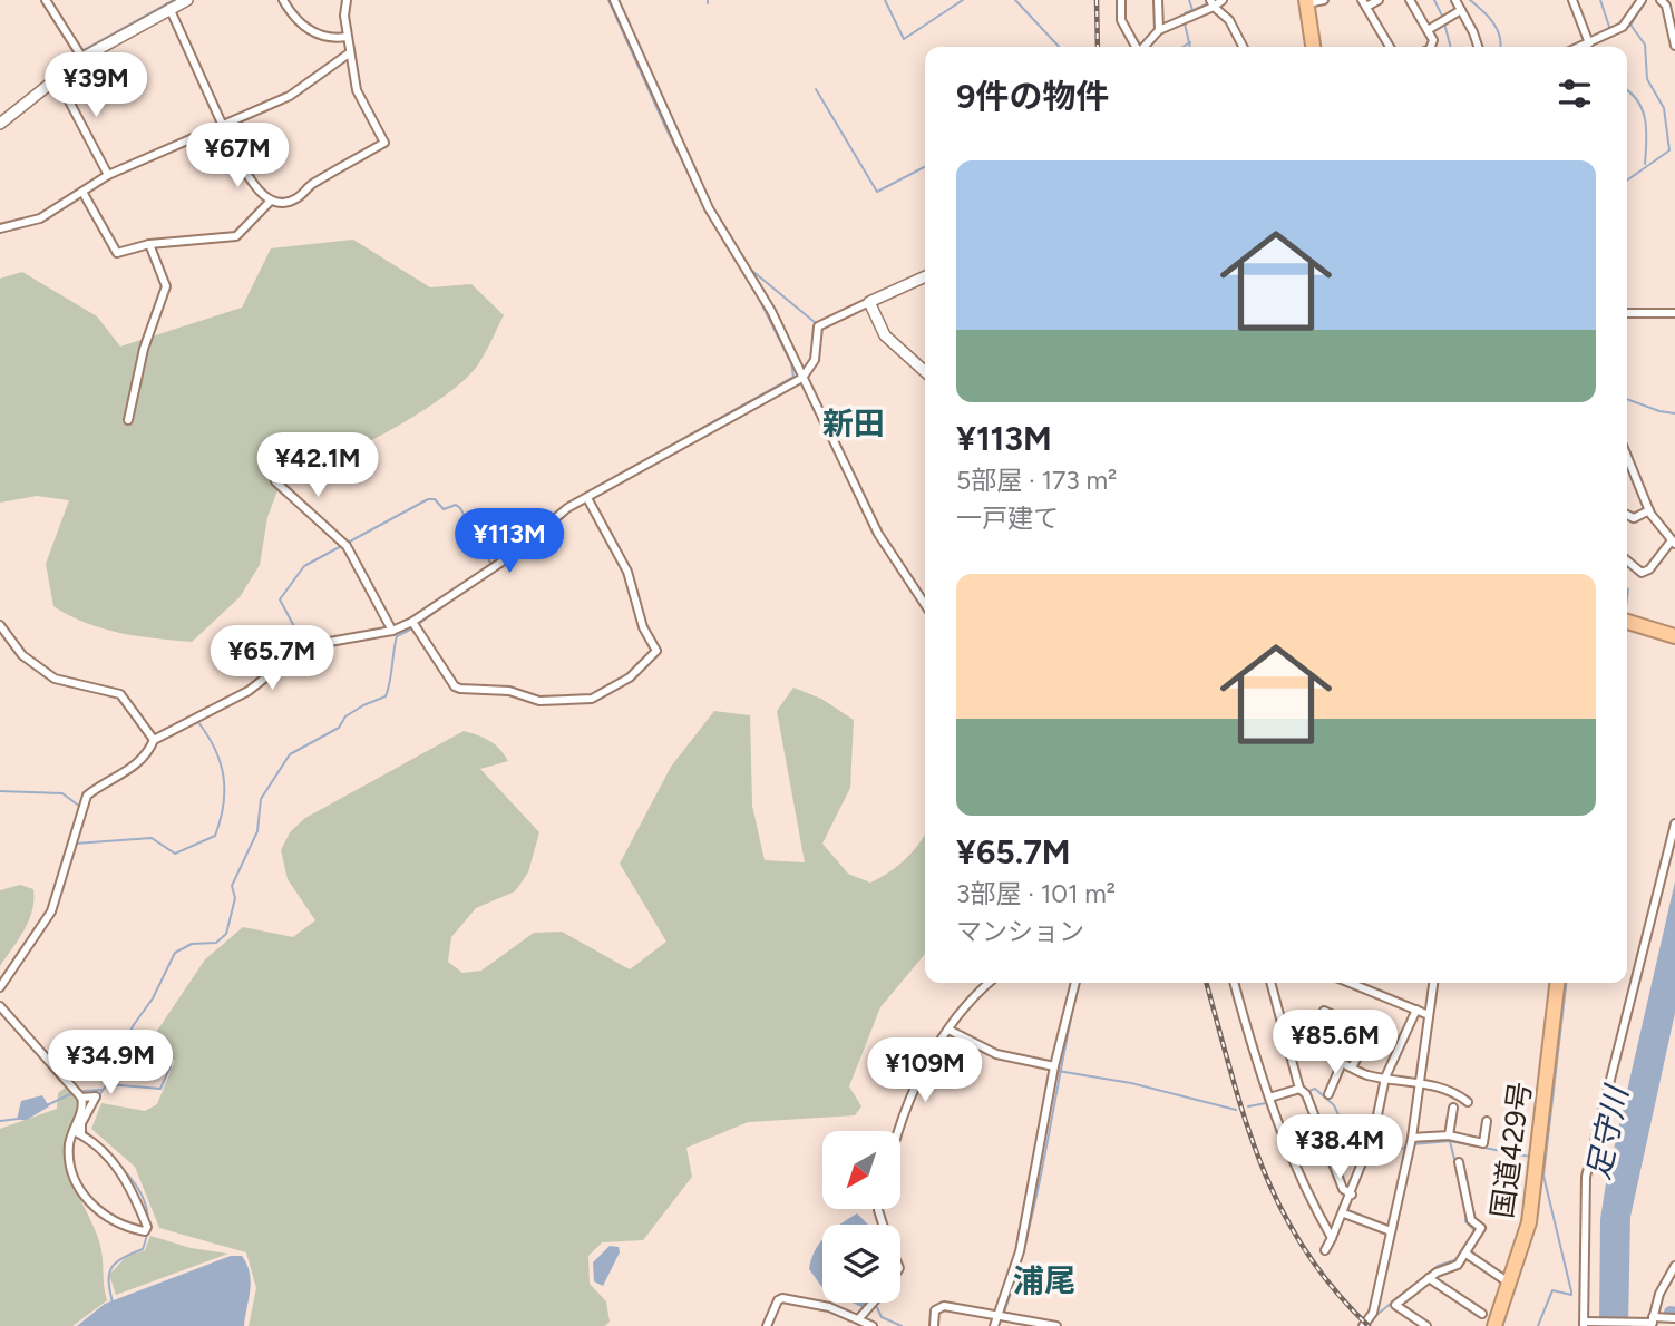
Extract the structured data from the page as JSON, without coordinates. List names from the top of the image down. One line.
{"streets":{"highway":["国道429号"]},"districts":["新田","浦尾"],"water":["足守川"],"north":"bottom left","page":{"heading":"9件の物件","price":["¥39M","¥67M","¥42.1M","¥113M","¥65.7M","¥85.6M","¥34.9M","¥109M","¥38.4M"],"list":[{"name":"¥113M","note":"5部屋 · 173 m² · 一戸建て"},{"name":"¥65.7M","note":"3部屋 · 101 m² · マンション"}]}}
